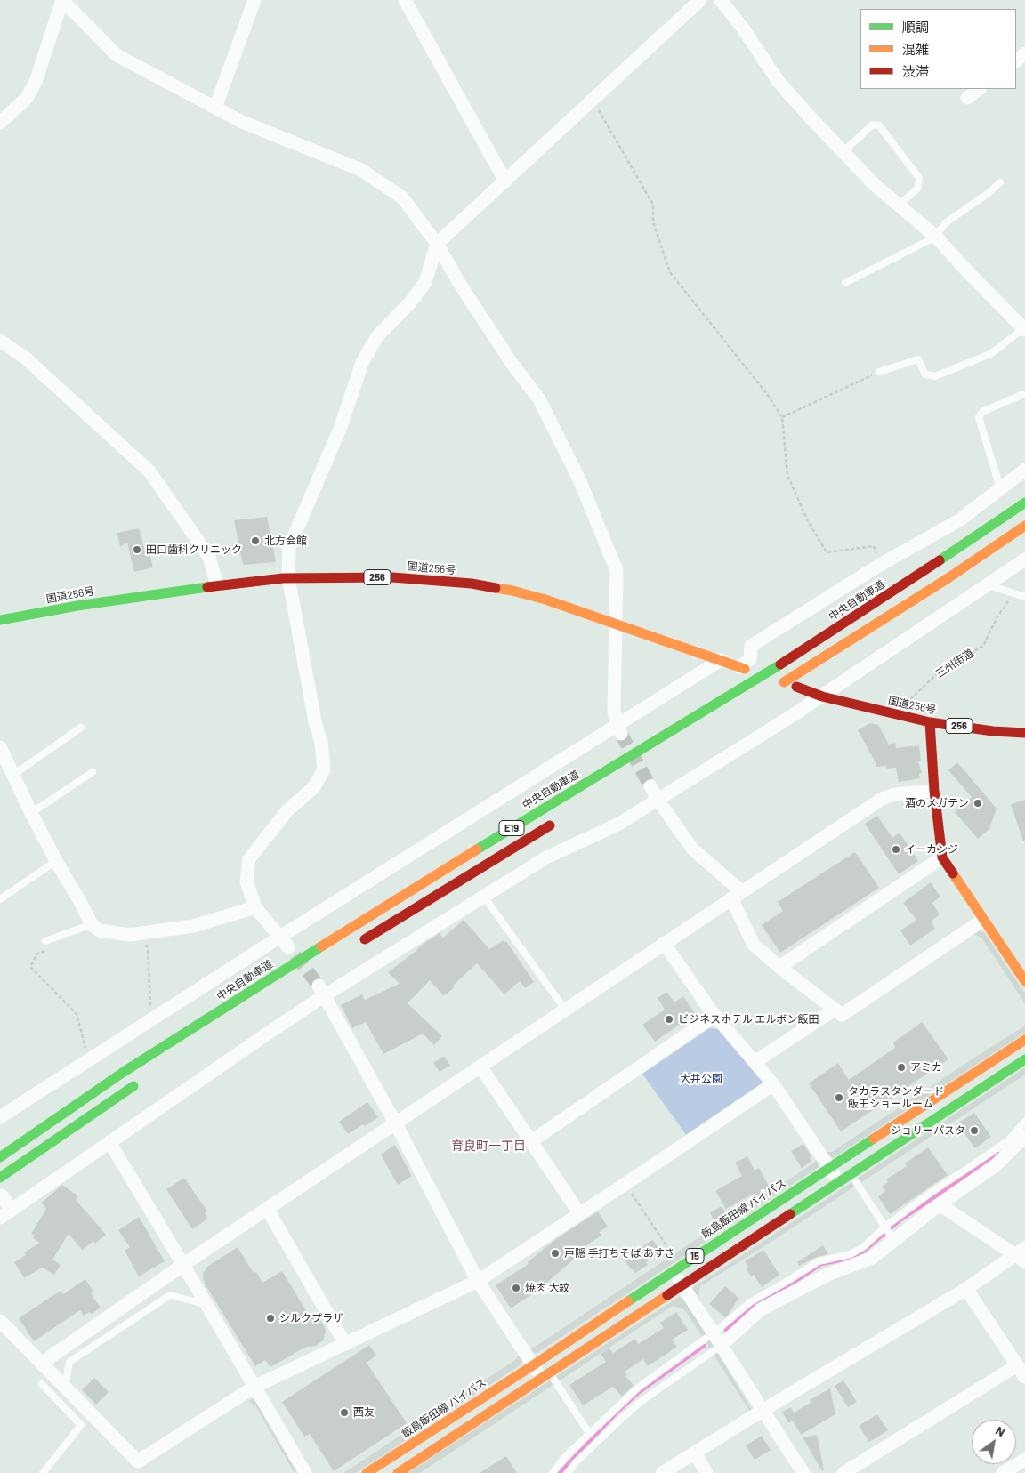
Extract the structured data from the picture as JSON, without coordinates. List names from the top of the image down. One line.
{"streets":{"main road":["国道256号","256","中央自動車道","E19","飯島飯田線 バイパス","15"],"path":["三州街道"]},"crossings":[["国道256号","三州街道"]],"districts":["育良町一丁目"],"parks":["大井公園"],"places":["北方会館","田口歯科クリニック","酒のメガテン","イーカンジ","ビジネスホテル エルボン飯田","アミカ","タカラスタンダード 飯田ショールーム","ジョリーパスタ","戸隠 手打ちそば あすき","焼肉 大紋","シルクプラザ","西友"],"legend":["順調","混雑","渋滞"],"north":"top right"}
